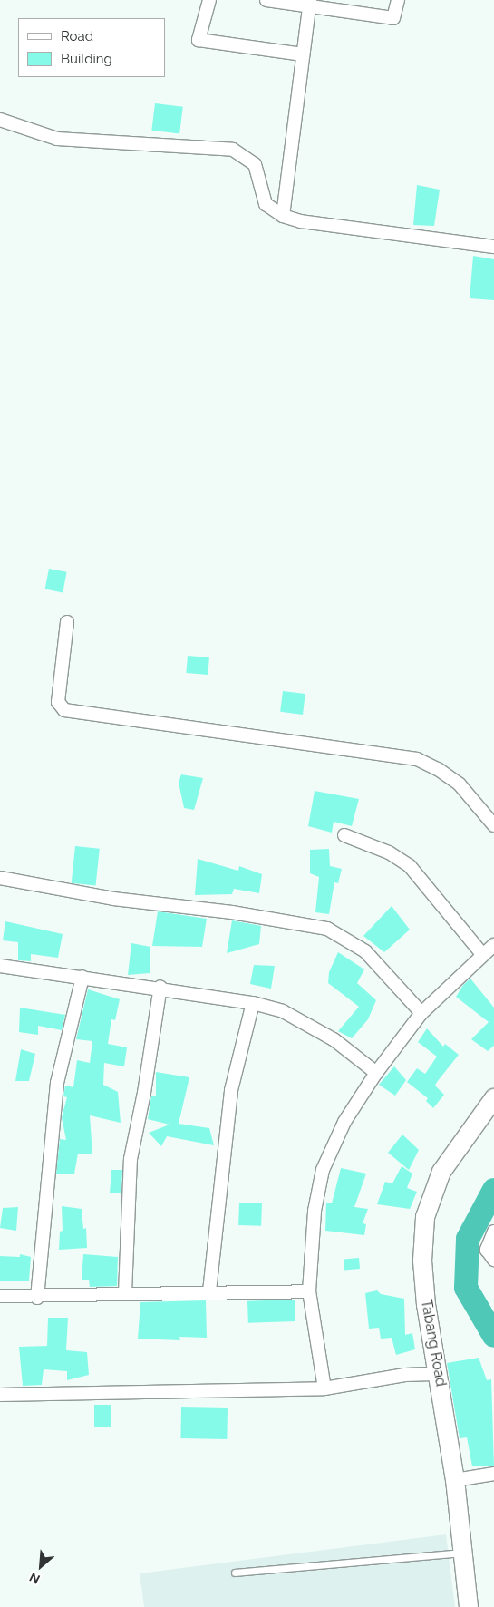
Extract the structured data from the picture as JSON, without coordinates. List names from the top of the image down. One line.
{"streets":{"main road":["Tabang Road"]},"legend":["Road","Building"],"north":"bottom left"}
